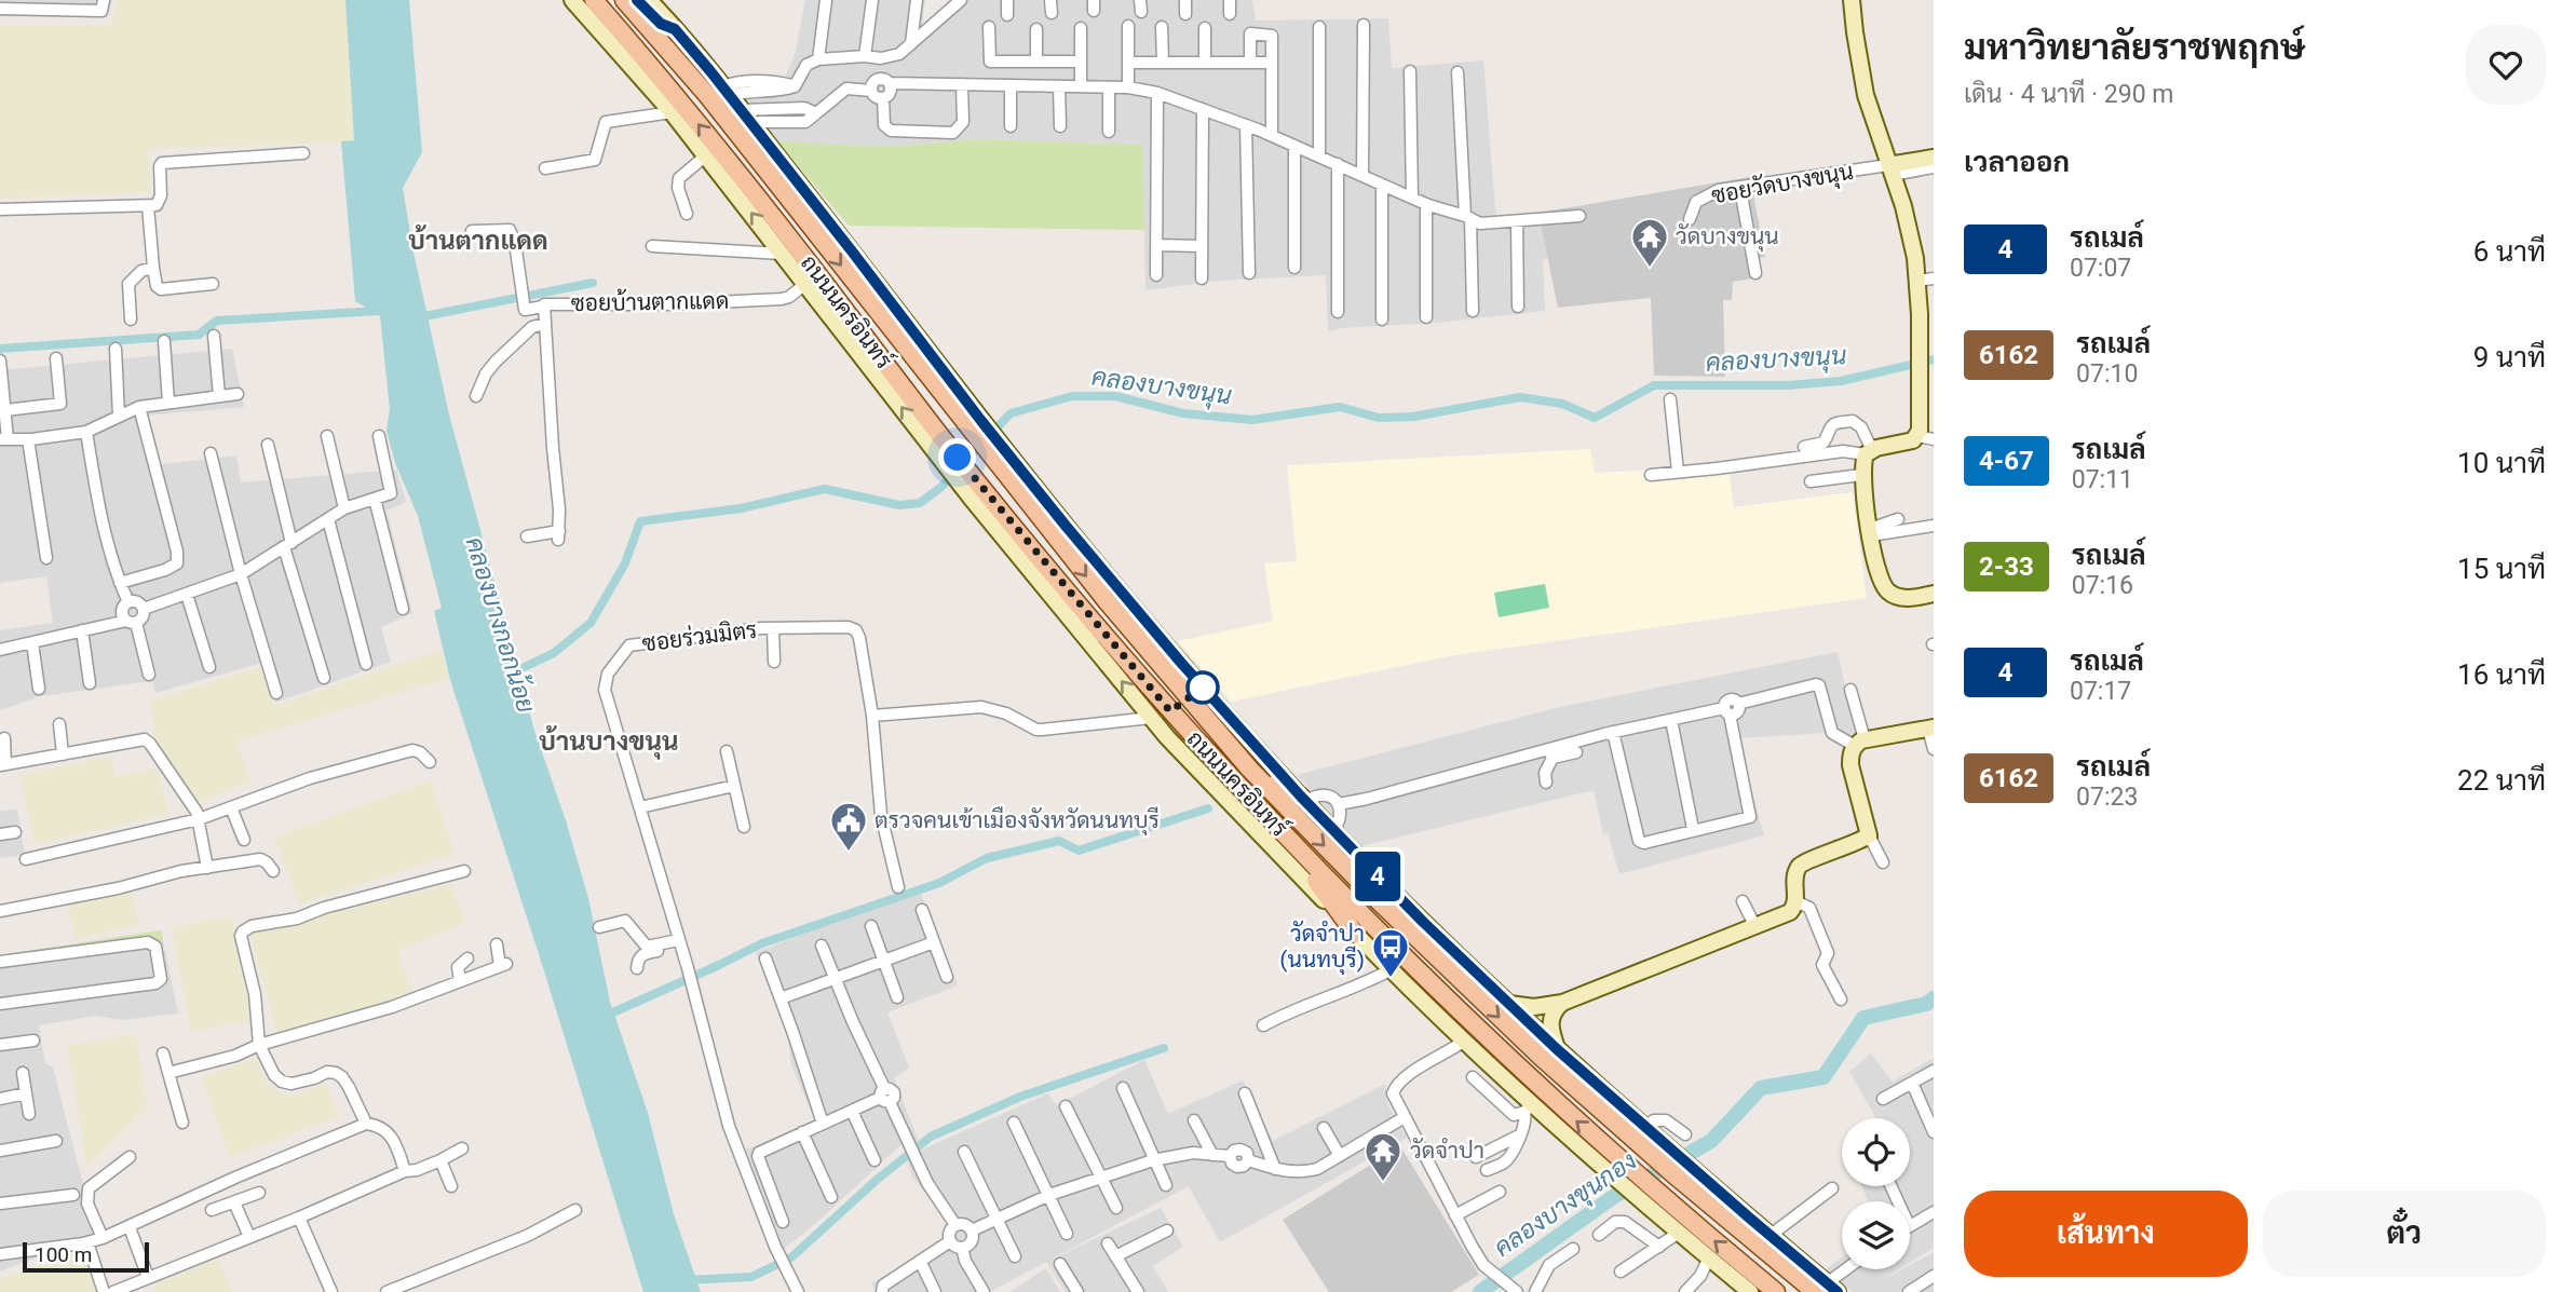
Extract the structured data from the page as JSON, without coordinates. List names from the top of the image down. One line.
{"streets":{"main road":["ถนนนครอินทร์"],"street":["ซอยวัดบางขนุน","ซอยบ้านตากแดด","ซอยร่วมมิตร"]},"crossings":[["ซอยบ้านตากแดด","ถนนนครอินทร์"]],"districts":["บ้านตากแดด","บ้านบางขนุน"],"water":["คลองบางขนุน","คลองบางกอกน้อย","คลองบางขุนกอง"],"places":{"temple":["วัดบางขนุน","วัดจําปา"],"public building":["ตรวจคนเข้าเมืองจังหวัดนนทบุรี"],"bus stop":["วัดจำปา (นนทบุรี)"]},"lines":["bus line 4"],"scale_bar":"100 m","page":{"on_map":"4","heading":[["มหาวิทยาลัยราชพฤกษ์","เดิน · 4 นาที · 290 m"],"เวลาออก"],"list":[{"mark":"4","name":"รถเมล์","note":"07:07","value":"6 นาที"},{"mark":"6162","name":"รถเมล์","note":"07:10","value":"9 นาที"},{"mark":"4-67","name":"รถเมล์","note":"07:11","value":"10 นาที"},{"mark":"2-33","name":"รถเมล์","note":"07:16","value":"15 นาที"},{"mark":"4","name":"รถเมล์","note":"07:17","value":"16 นาที"},{"mark":"6162","name":"รถเมล์","note":"07:23","value":"22 นาที"}],"buttons":["เส้นทาง","ตั๋ว"],"scale":"100 m"}}
